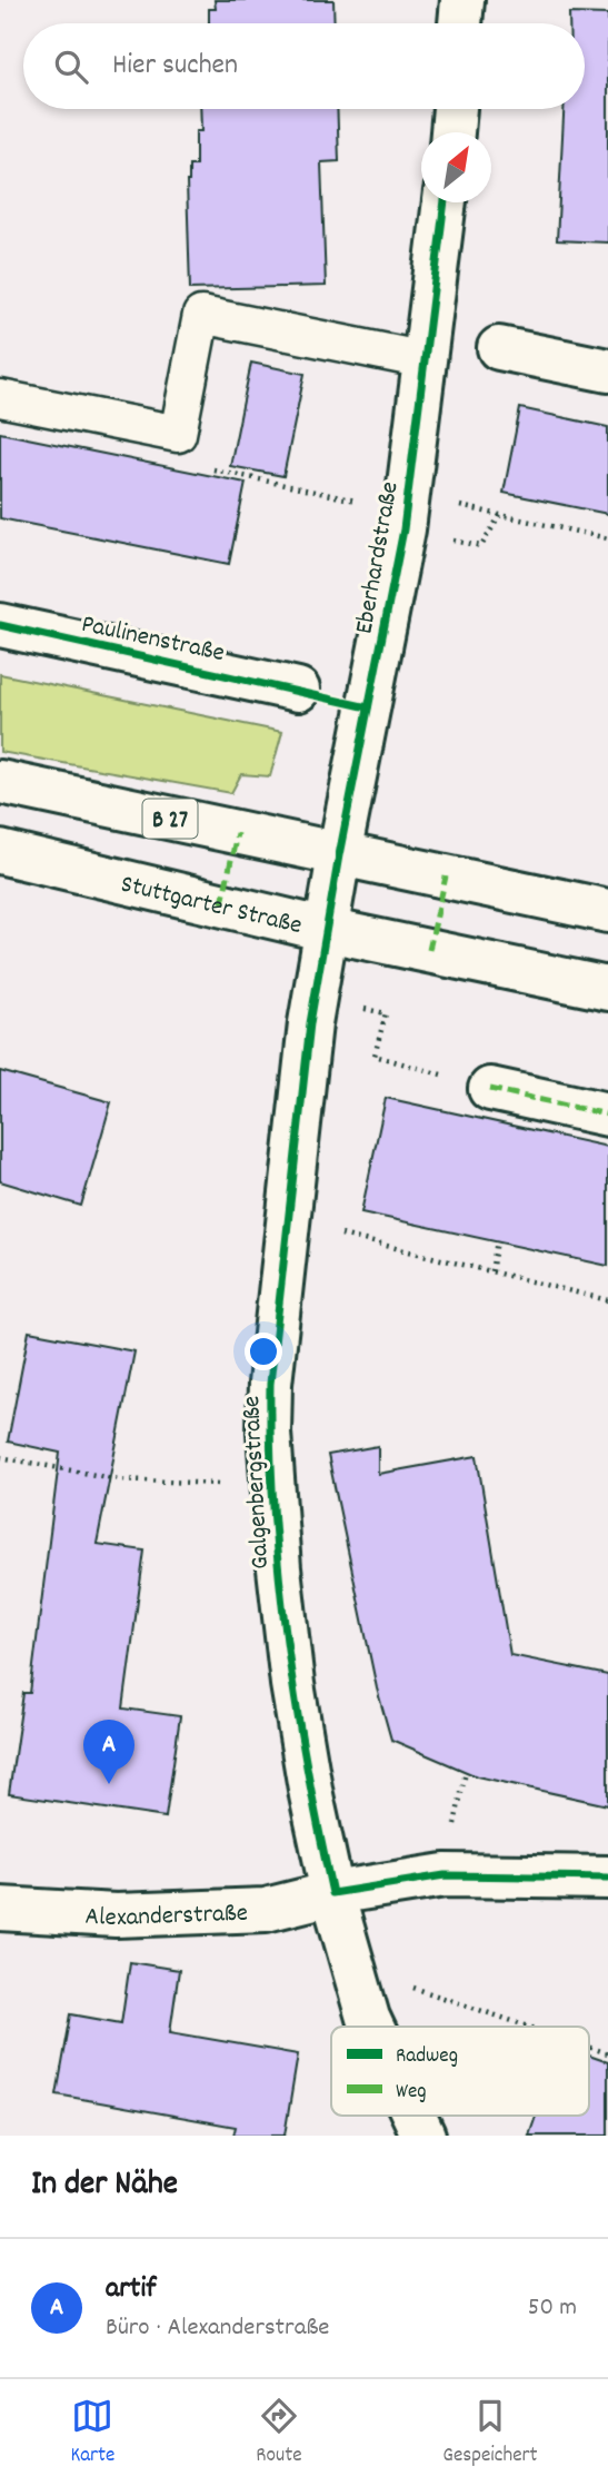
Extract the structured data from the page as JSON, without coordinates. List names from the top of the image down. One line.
{"streets":{"street":["Eberhardstraße","Paulinenstraße","B 27","Stuttgarter Straße","Galgenbergstraße","Alexanderstraße"]},"crossings":[["Eberhardstraße","B 27"],["Eberhardstraße","Stuttgarter Straße"],["Eberhardstraße","Galgenbergstraße"],["Stuttgarter Straße","Galgenbergstraße"],["Galgenbergstraße","Alexanderstraße"]],"legend":["Radweg","Weg"],"north":"top right","page":{"search":"Hier suchen","pins":"A","heading":"In der Nähe","list":[{"mark":"A","name":"artif","note":"Büro · Alexanderstraße","value":"50 m"}],"nav":["Karte","Route","Gespeichert"]}}
